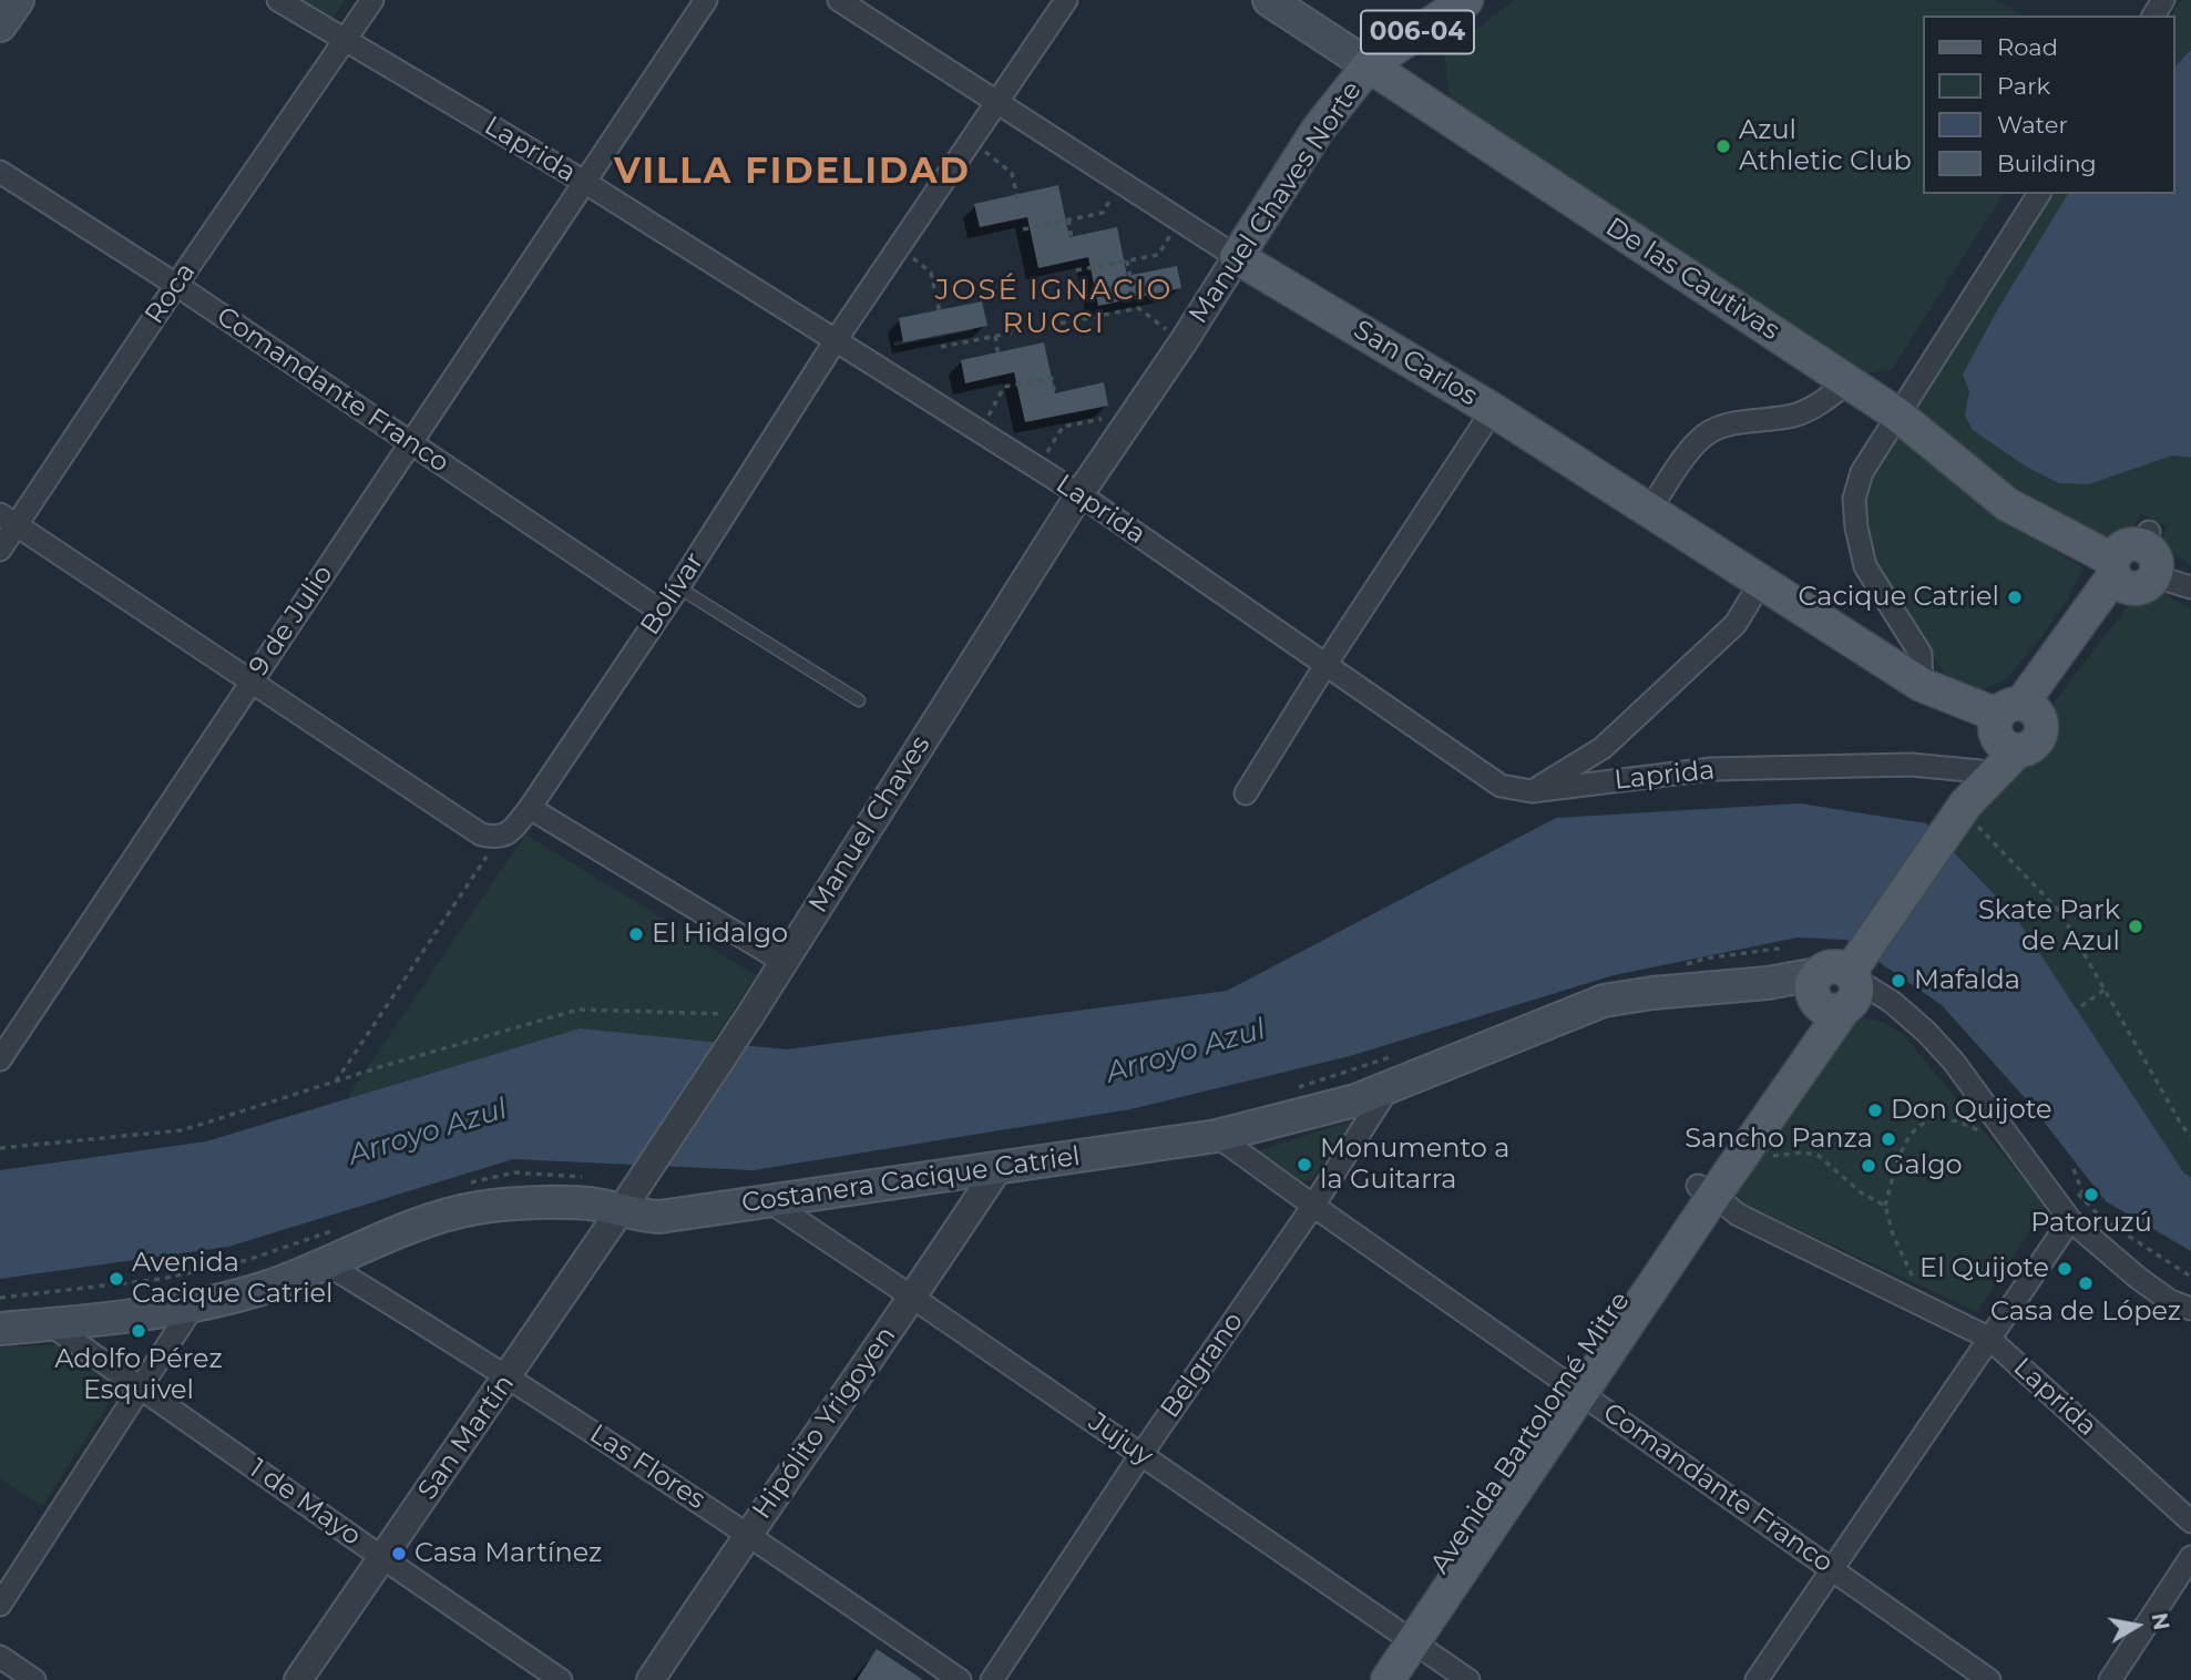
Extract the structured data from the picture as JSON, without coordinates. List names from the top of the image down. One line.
{"streets":{"main road":["006-04","Manuel Chaves Norte","De las Cautivas","San Carlos","Costanera Cacique Catriel","Avenida Bartolomé Mitre"],"street":["Laprida","Roca","Comandante Franco","Bolívar","9 de Julio","Manuel Chaves","Belgrano","Hipólito Yrigoyen","San Martín","Jujuy","Las Flores","1 de Mayo"]},"crossings":[["006-04","Manuel Chaves Norte"],["006-04","De las Cautivas"],["Laprida","Manuel Chaves Norte"],["Laprida","Roca"],["Laprida","Bolívar"],["Laprida","9 de Julio"],["Laprida","Manuel Chaves"],["Laprida","Costanera Cacique Catriel"],["Laprida","Avenida Bartolomé Mitre"],["Manuel Chaves Norte","De las Cautivas"],["Manuel Chaves Norte","San Carlos"],["Manuel Chaves Norte","Manuel Chaves"],["Roca","Comandante Franco"],["San Carlos","Bolívar"],["Comandante Franco","Bolívar"],["Comandante Franco","9 de Julio"],["Comandante Franco","Costanera Cacique Catriel"],["Comandante Franco","Belgrano"],["Comandante Franco","Avenida Bartolomé Mitre"],["Manuel Chaves","Costanera Cacique Catriel"],["Manuel Chaves","San Martín"],["Costanera Cacique Catriel","Belgrano"],["Costanera Cacique Catriel","Hipólito Yrigoyen"],["Costanera Cacique Catriel","San Martín"],["Costanera Cacique Catriel","Jujuy"],["Costanera Cacique Catriel","Las Flores"],["Costanera Cacique Catriel","1 de Mayo"],["Belgrano","Jujuy"],["Hipólito Yrigoyen","Jujuy"],["Hipólito Yrigoyen","Las Flores"],["Avenida Bartolomé Mitre","Jujuy"],["San Martín","Las Flores"],["San Martín","1 de Mayo"]],"districts":["VILLA FIDELIDAD","JOSÉ IGNACIO RUCCI"],"water":["Arroyo Azul"],"places":["Azul Athletic Club","Cacique Catriel","Skate Park de Azul","El Hidalgo","Mafalda","Don Quijote","Sancho Panza","Monumento a la Guitarra","Galgo","Patoruzú","El Quijote","Avenida Cacique Catriel","Casa de López","Adolfo Pérez Esquivel","Casa Martínez"],"legend":["Road","Park","Water","Building"],"north":"right"}
